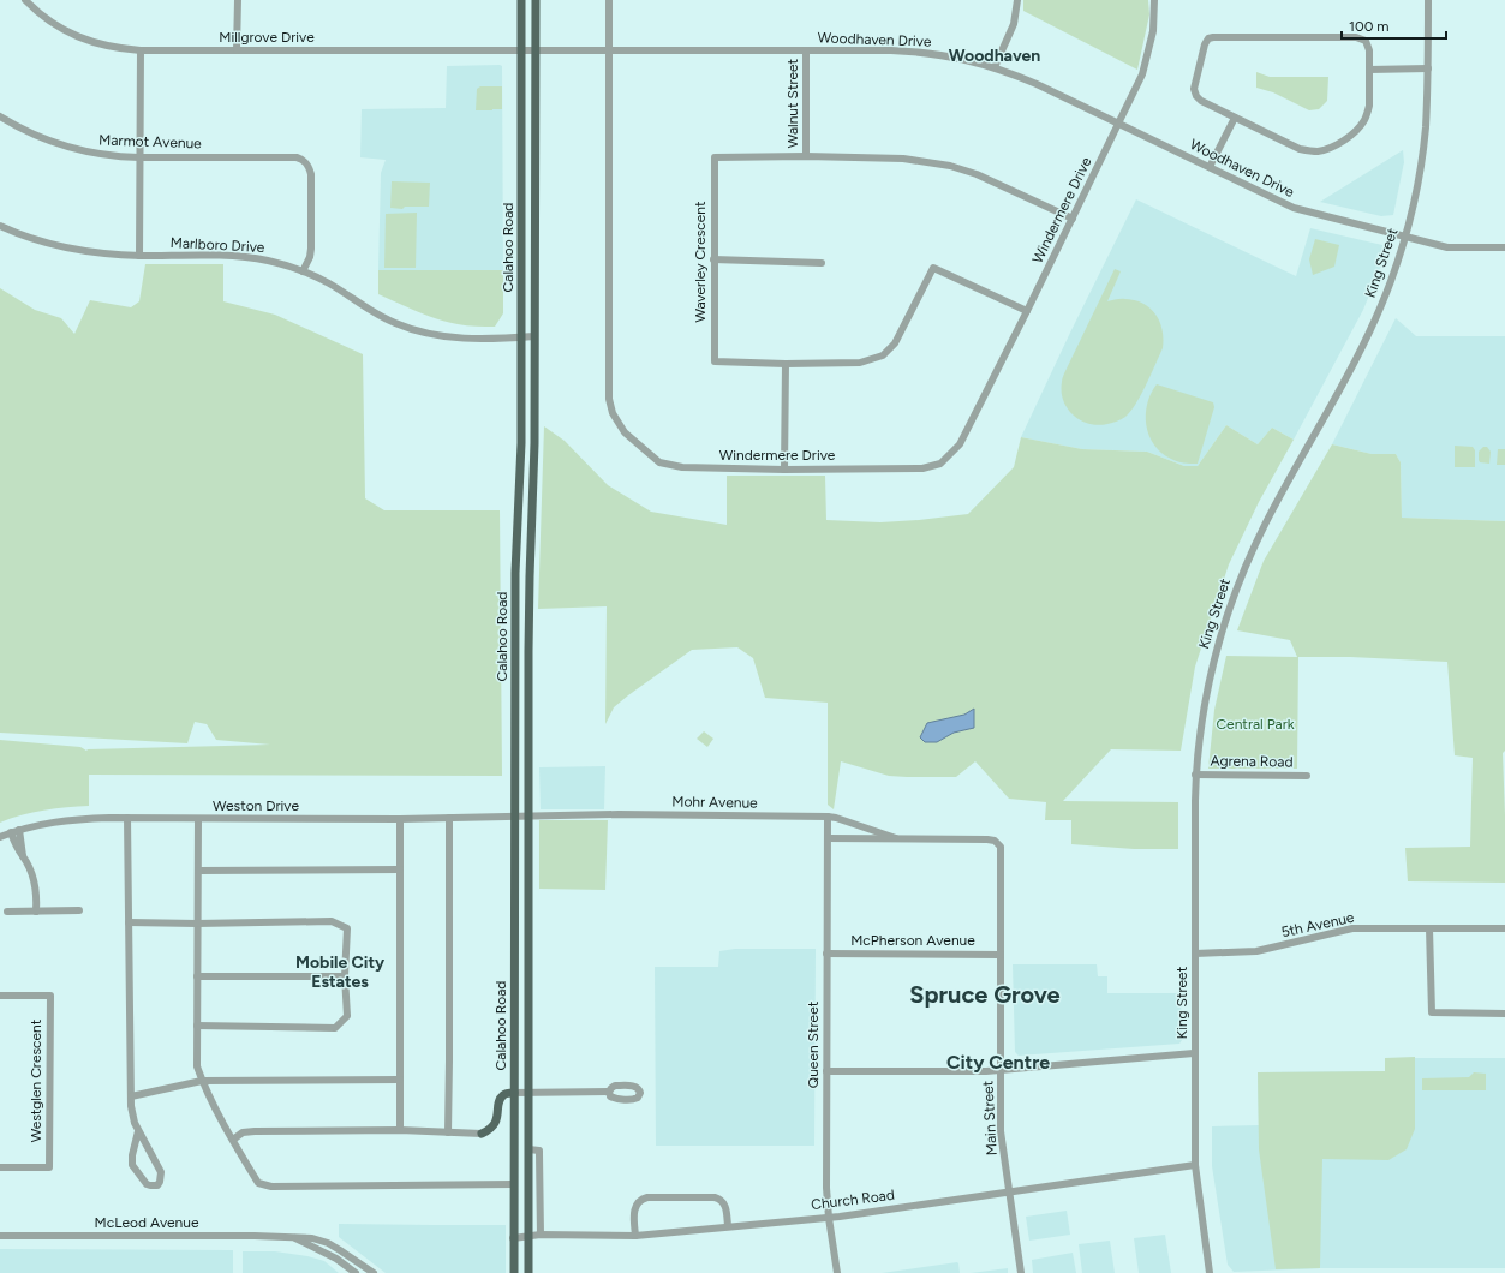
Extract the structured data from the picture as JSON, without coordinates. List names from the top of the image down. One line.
{"streets":{"main road":["Calahoo Road"],"street":["Millgrove Drive","Woodhaven Drive","Walnut Street","Marmot Avenue","Windermere Drive","Marlboro Drive","Waverley Crescent","King Street","Agrena Road","Mohr Avenue","Weston Drive","5th Avenue","McPherson Avenue","Queen Street","Westglen Crescent","Main Street","Church Road","McLeod Avenue"]},"crossings":[["Millgrove Drive","Woodhaven Drive"],["Millgrove Drive","Calahoo Road"],["Woodhaven Drive","Walnut Street"],["Woodhaven Drive","Windermere Drive"],["Woodhaven Drive","Calahoo Road"],["Woodhaven Drive","King Street"],["Walnut Street","Waverley Crescent"],["Marmot Avenue","Marlboro Drive"],["Windermere Drive","Waverley Crescent"],["Marlboro Drive","Calahoo Road"],["Calahoo Road","Mohr Avenue"],["Calahoo Road","Weston Drive"],["Calahoo Road","Church Road"],["King Street","Agrena Road"],["King Street","5th Avenue"],["King Street","Church Road"],["Mohr Avenue","Weston Drive"],["Mohr Avenue","Queen Street"],["Mohr Avenue","Main Street"],["McPherson Avenue","Queen Street"],["McPherson Avenue","Main Street"],["Queen Street","Church Road"],["Main Street","Church Road"]],"districts":["Woodhaven","Mobile City Estates","Spruce Grove","City Centre"],"parks":["Central Park"],"scale_bar":"100 m"}
